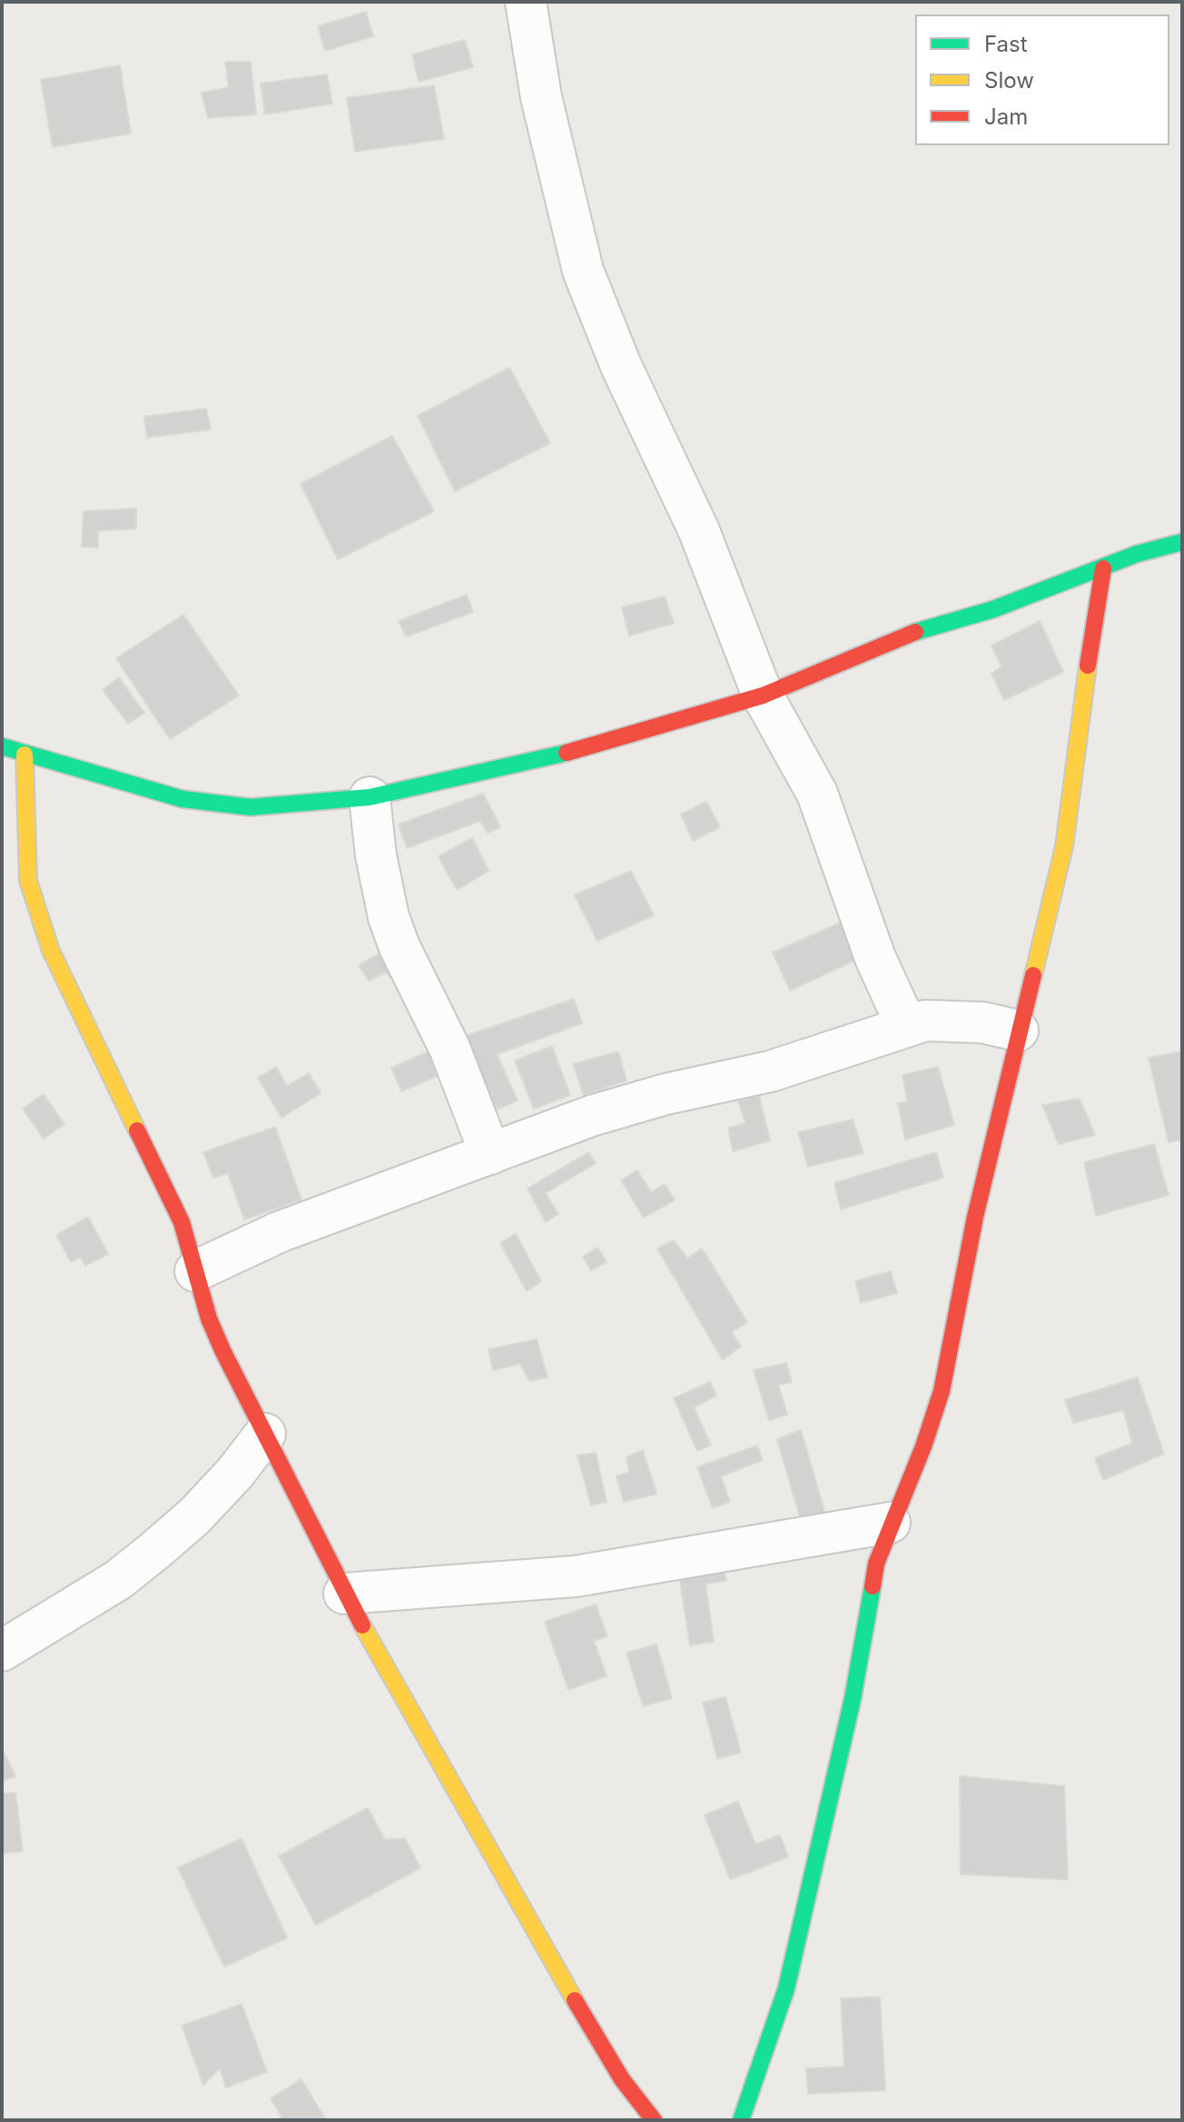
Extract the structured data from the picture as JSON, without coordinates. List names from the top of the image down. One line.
{"legend":["Fast","Slow","Jam"]}
